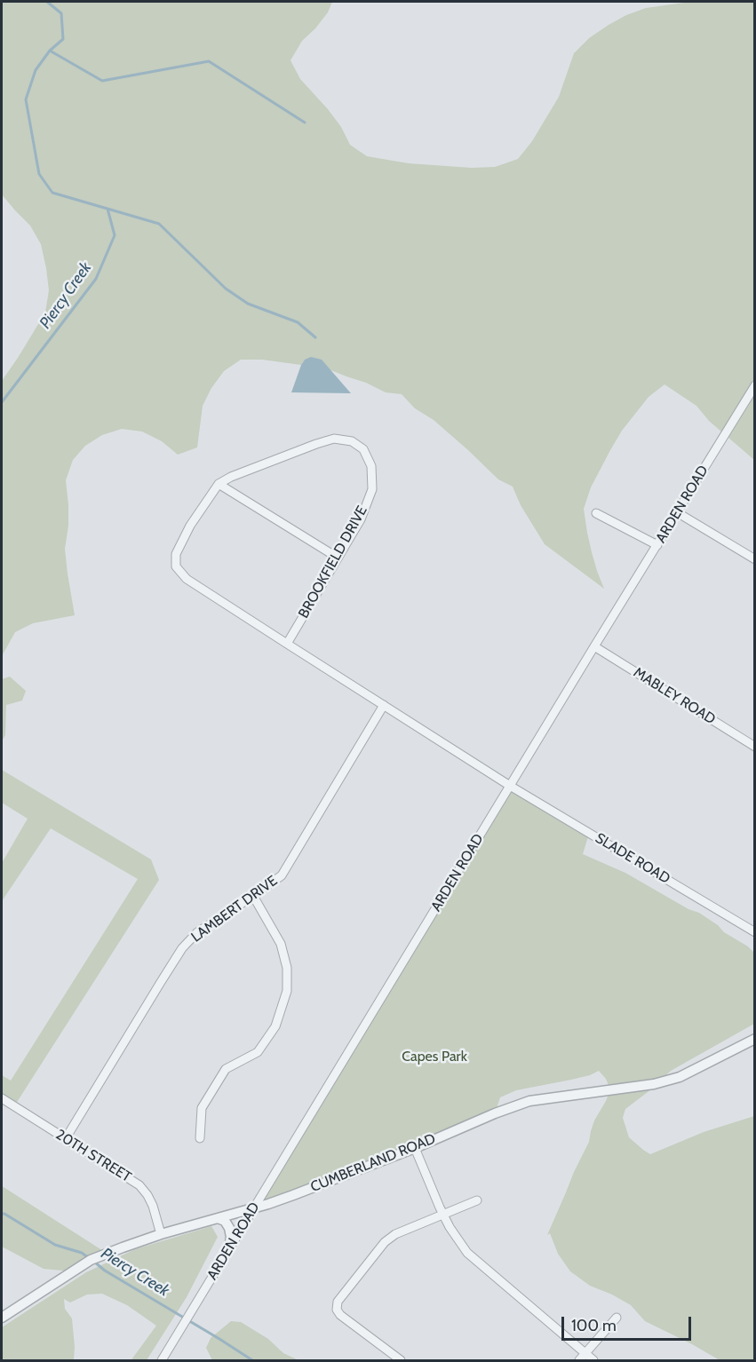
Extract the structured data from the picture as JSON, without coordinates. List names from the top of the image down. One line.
{"streets":{"street":["ARDEN ROAD","BROOKFIELD DRIVE","MABLEY ROAD","SLADE ROAD","LAMBERT DRIVE","20TH STREET","CUMBERLAND ROAD"]},"crossings":[["ARDEN ROAD","MABLEY ROAD"],["ARDEN ROAD","SLADE ROAD"],["ARDEN ROAD","CUMBERLAND ROAD"],["LAMBERT DRIVE","20TH STREET"],["20TH STREET","CUMBERLAND ROAD"]],"water":["Piercy Creek"],"parks":["Capes Park"],"scale_bar":"100 m"}
